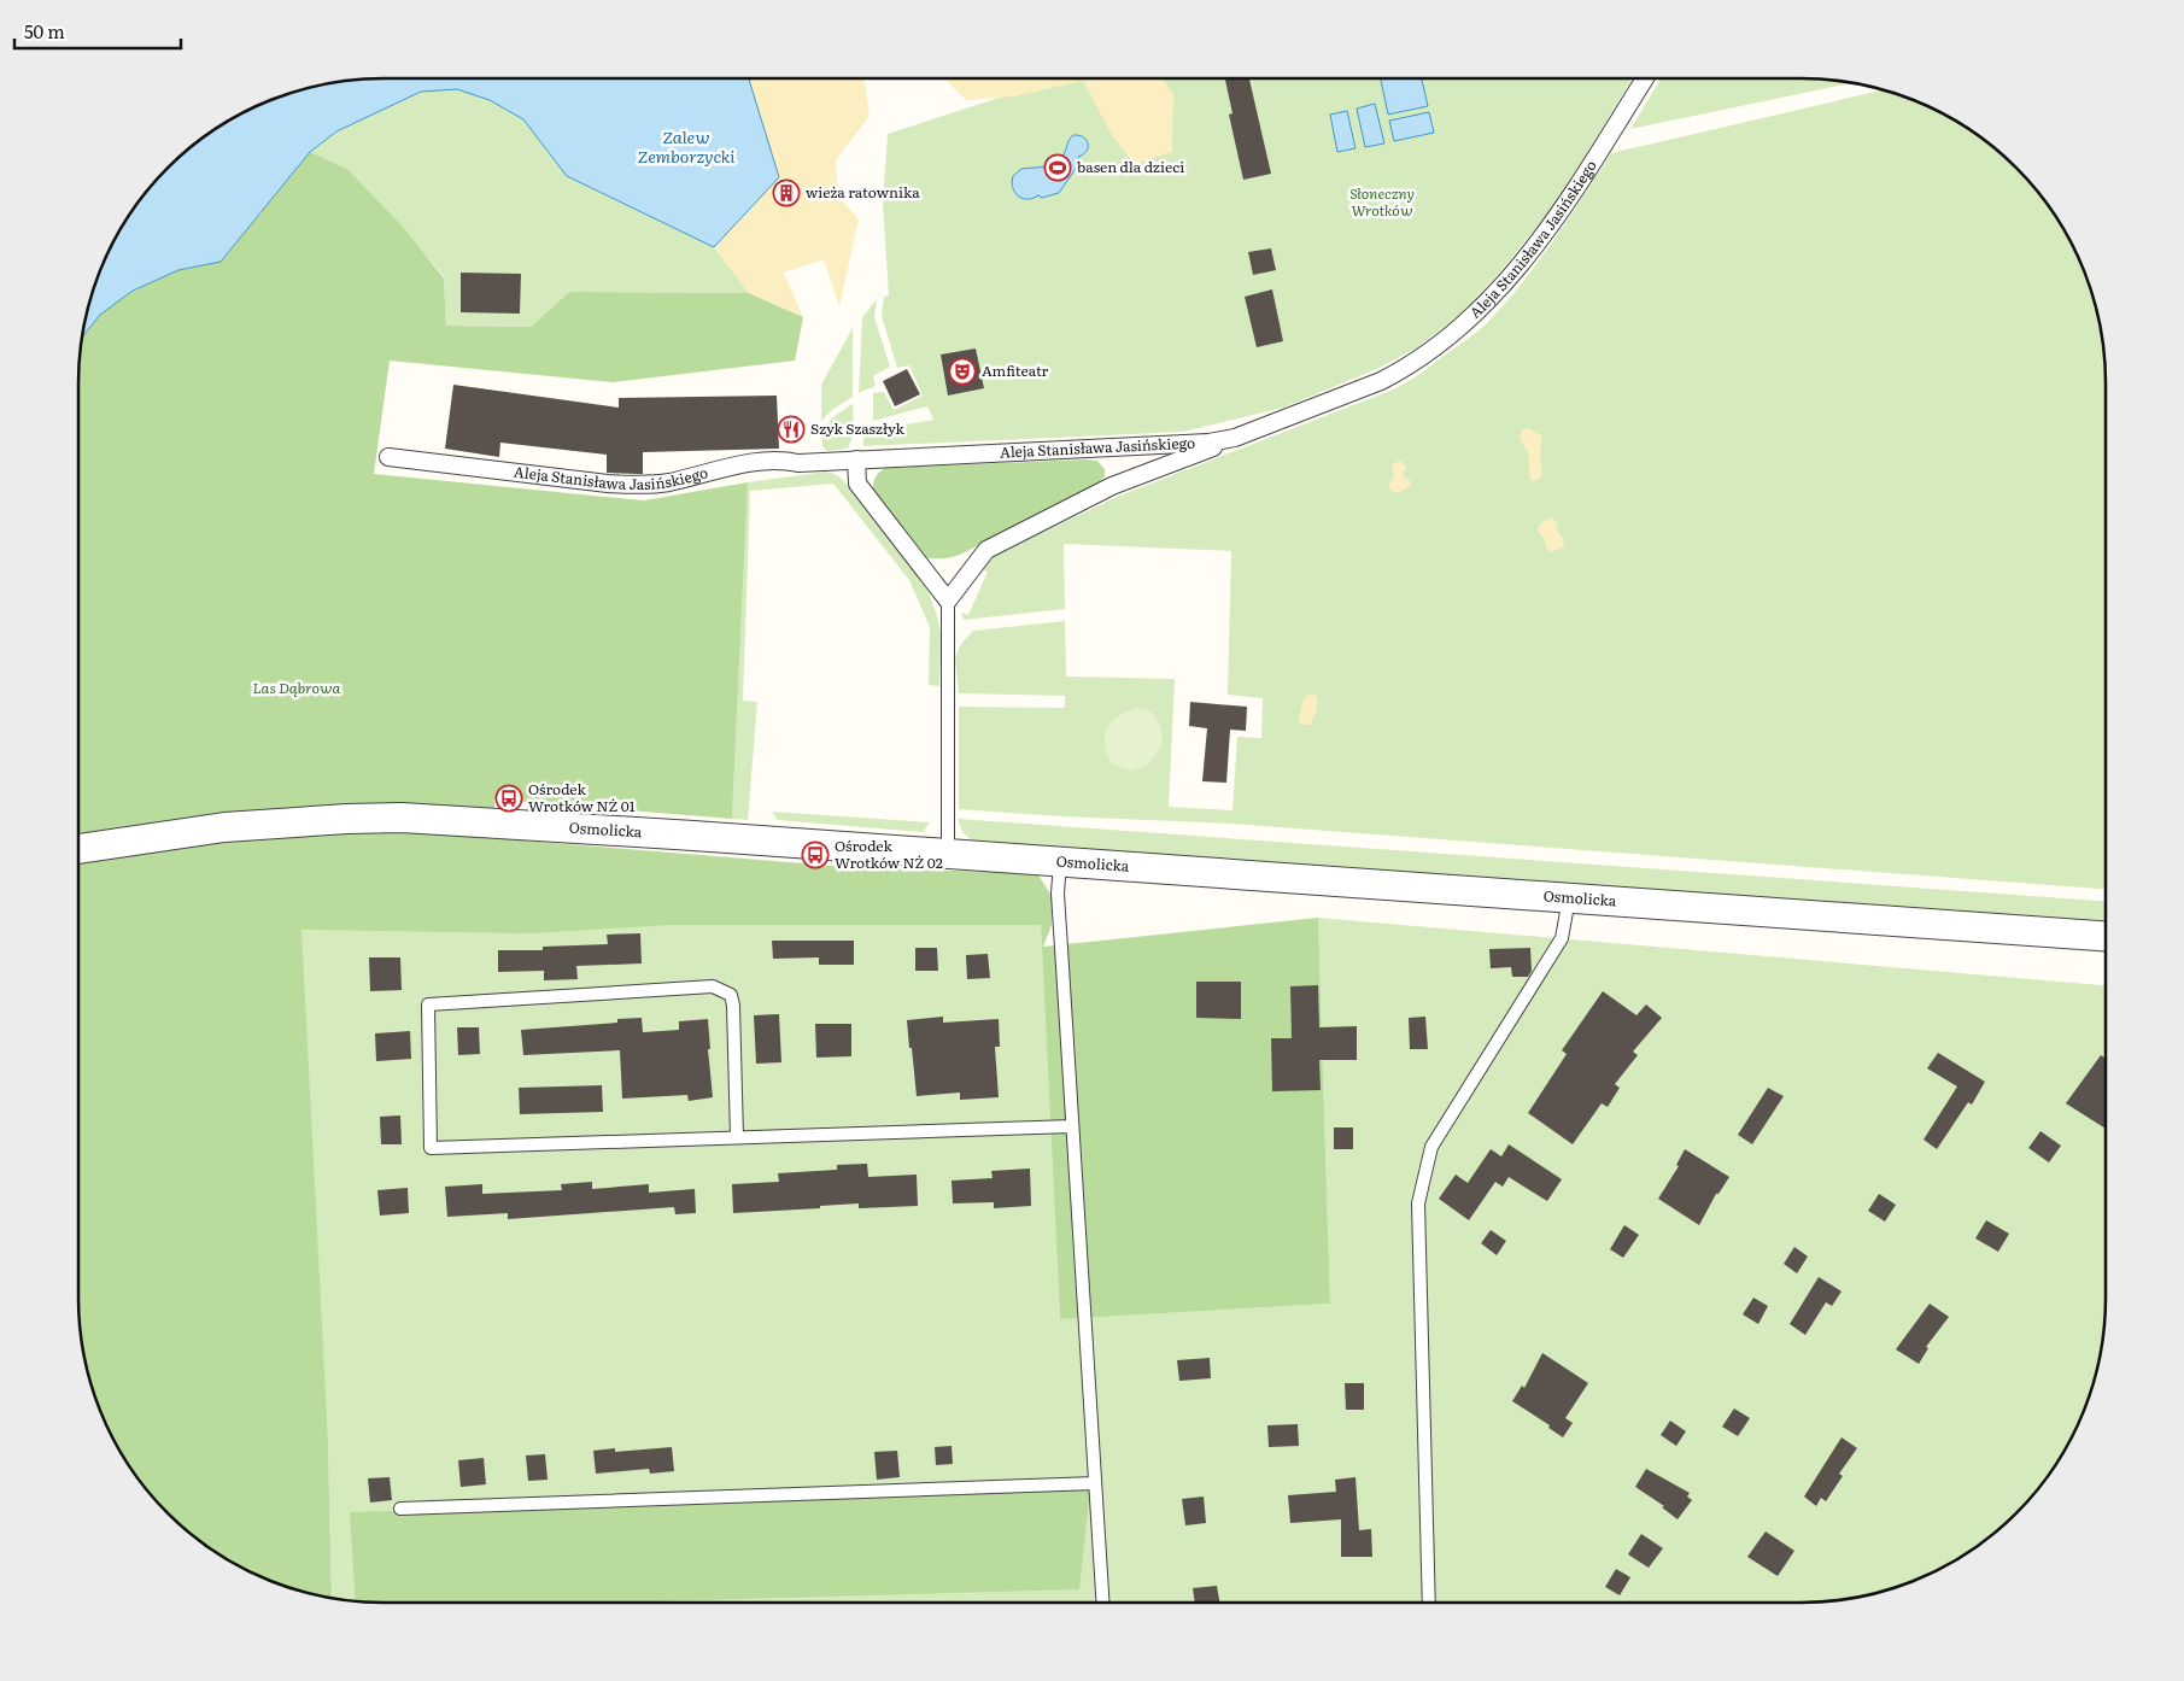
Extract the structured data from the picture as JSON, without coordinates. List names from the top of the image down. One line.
{"streets":{"street":["Aleja Stanisława Jasińskiego","Osmolicka"]},"water":["Zalew Zemborzycki"],"parks":["Słoneczny Wrotków","Las Dąbrowa"],"places":{"sports":["basen dla dzieci"],"building":["wieża ratownika"],"theatre":["Amfiteatr"],"restaurant":["Szyk Szaszłyk"],"bus stop":["Ośrodek Wrotków NŻ 01","Ośrodek Wrotków NŻ 02"]},"scale_bar":"50 m"}
